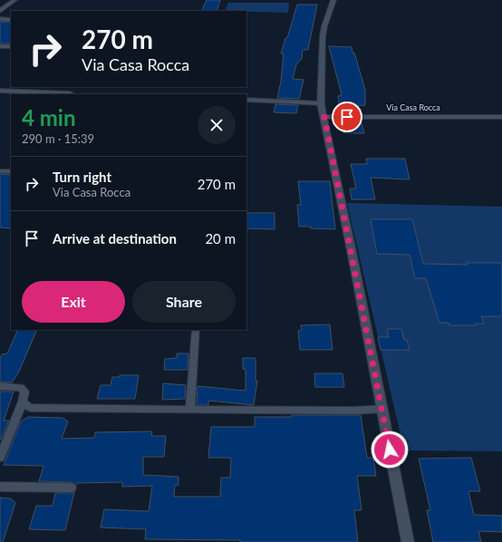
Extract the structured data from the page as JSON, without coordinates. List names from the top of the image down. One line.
{"streets":{"street":["Via Casa Rocca"]},"page":{"turn":["270 m","Via Casa Rocca"],"heading":["4 min","290 m · 15:39"],"list":[{"name":"Turn right","note":"Via Casa Rocca","value":"270 m"},{"name":"Arrive at destination","value":"20 m"}],"buttons":["Exit","Share"]}}
